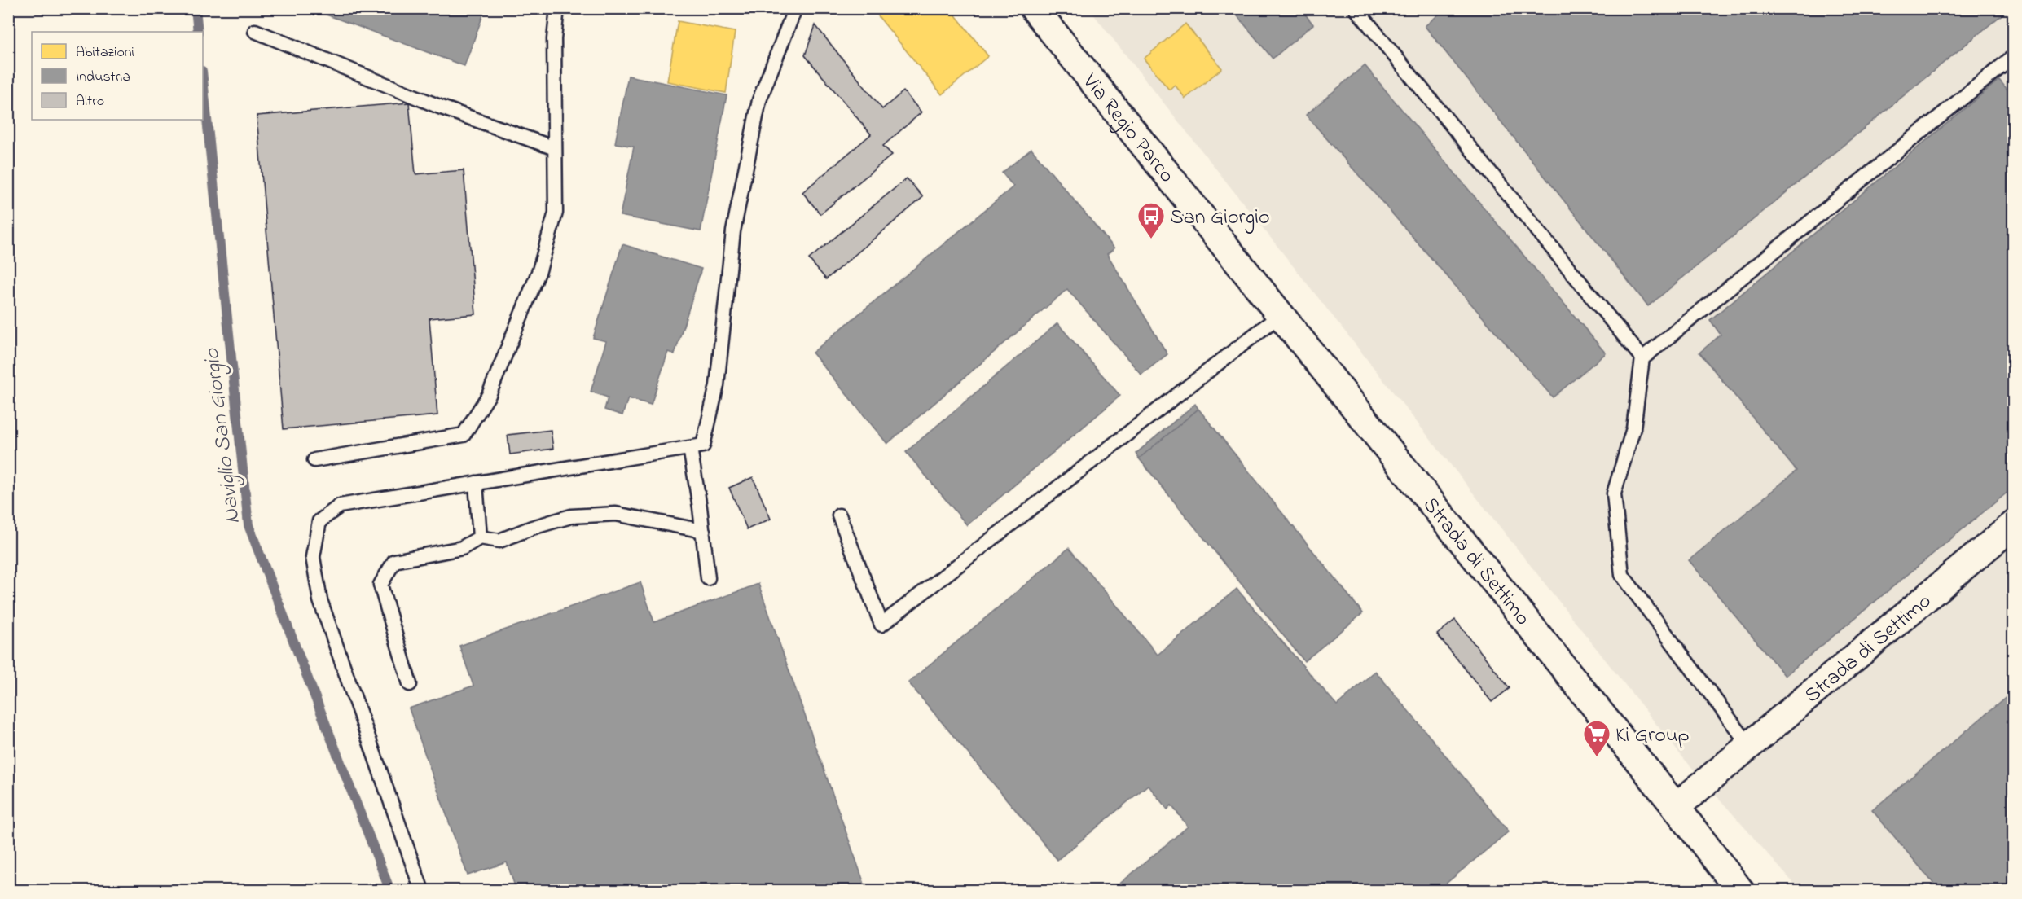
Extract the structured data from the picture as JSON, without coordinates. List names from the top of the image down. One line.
{"streets":{"street":["Via Regio Parco","Strada di Settimo"]},"crossings":[["Via Regio Parco","Strada di Settimo"]],"water":["Naviglio San Giorgio"],"places":{"bus stop":["San Giorgio"],"supermarket":["Ki Group"]},"legend":["Abitazioni","Industria","Altro"]}
